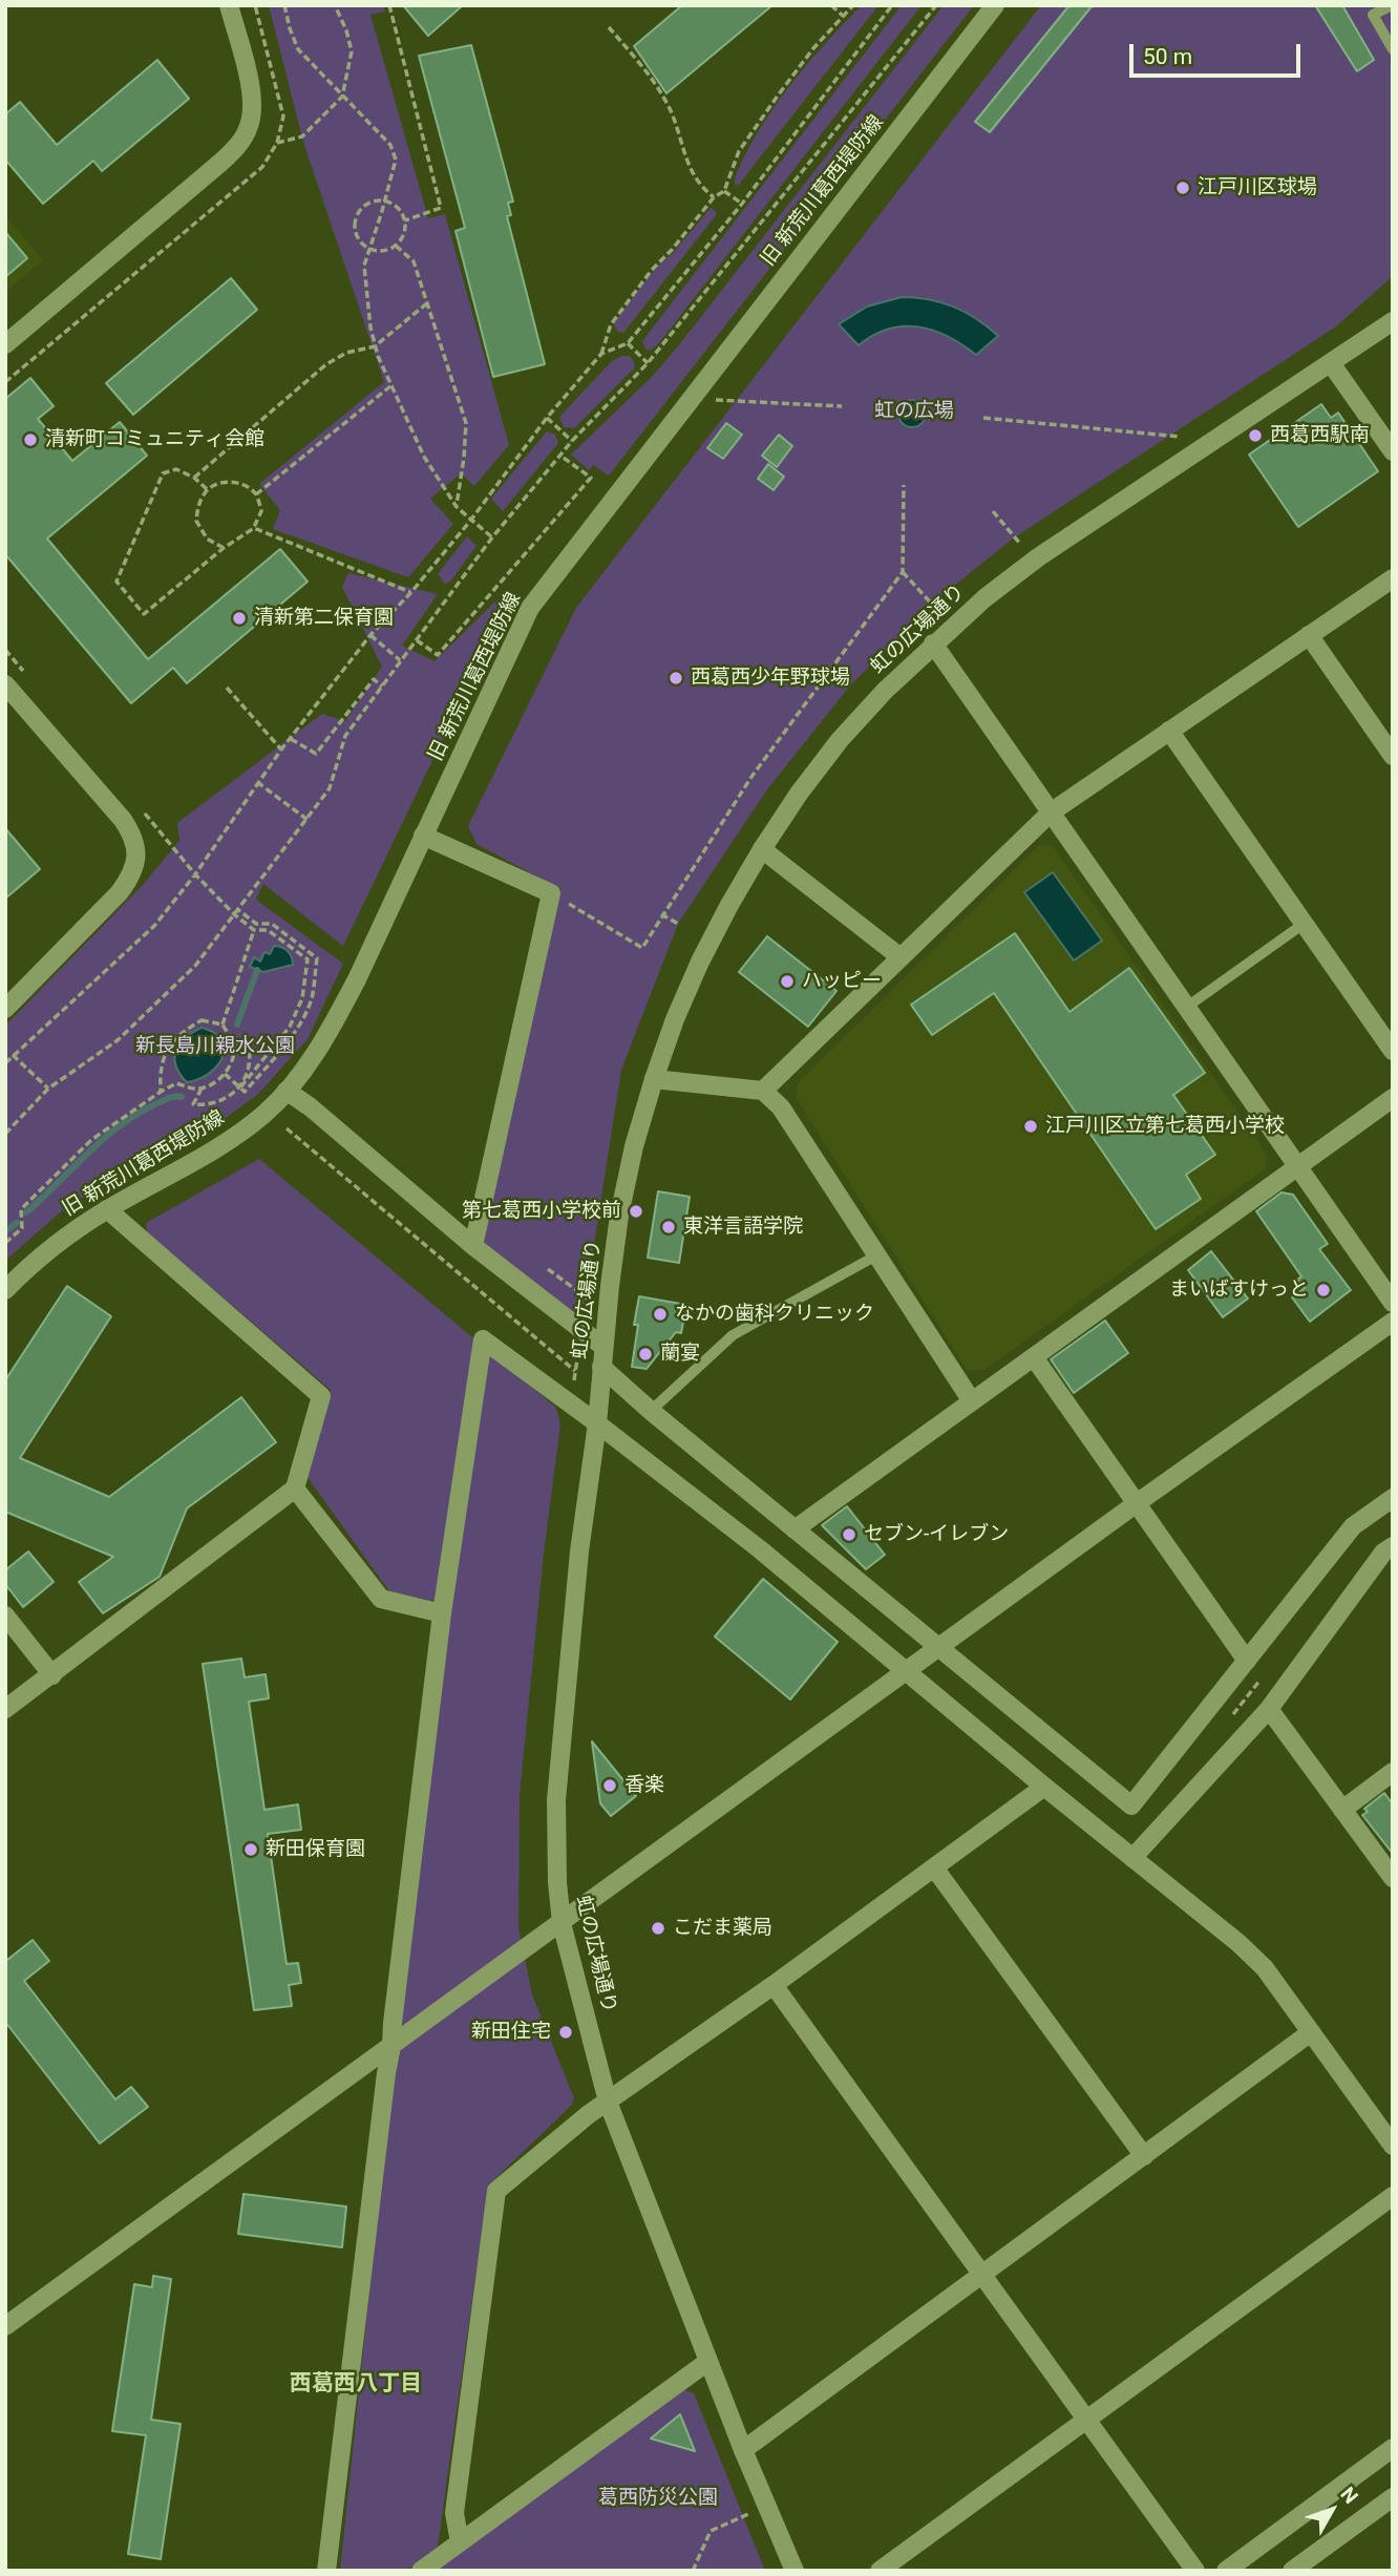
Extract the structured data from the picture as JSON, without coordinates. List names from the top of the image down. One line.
{"streets":{"street":["旧 新荒川葛西堤防線","虹の広場通り"]},"districts":["西葛西八丁目"],"parks":["虹の広場","新長島川親水公園","葛西防災公園"],"places":["江戸川区球場","西葛西駅南","清新町コミュニティ会館","清新第二保育園","西葛西少年野球場","ハッピー","江戸川区立第七葛西小学校","第七葛西小学校前","東洋言語学院","まいばすけっと","なかの歯科クリニック","蘭宴","セブン-イレブン","香楽","新田保育園","こだま薬局","新田住宅"],"scale_bar":"50 m","north":"top right"}
